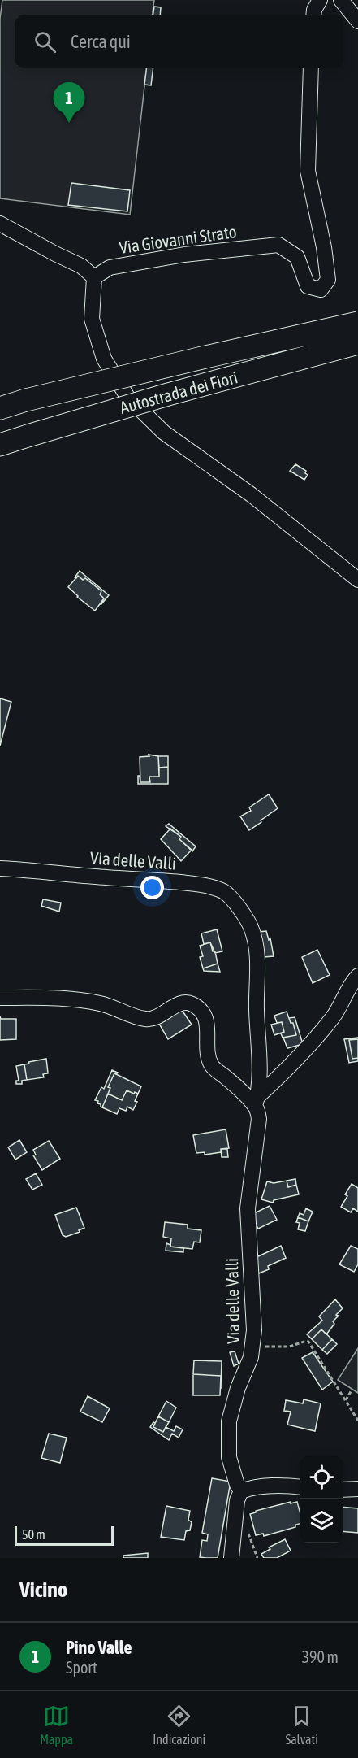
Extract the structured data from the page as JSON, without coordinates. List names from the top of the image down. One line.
{"streets":{"highway":["Autostrada dei Fiori"],"street":["Via Giovanni Strato","Via delle Valli"]},"scale_bar":"50 m","page":{"search":"Cerca qui","pins":"1","scale":"50 m","heading":"Vicino","list":[{"mark":"1","name":"Pino Valle","note":"Sport","value":"390 m"}],"nav":["Mappa","Indicazioni","Salvati"]}}
